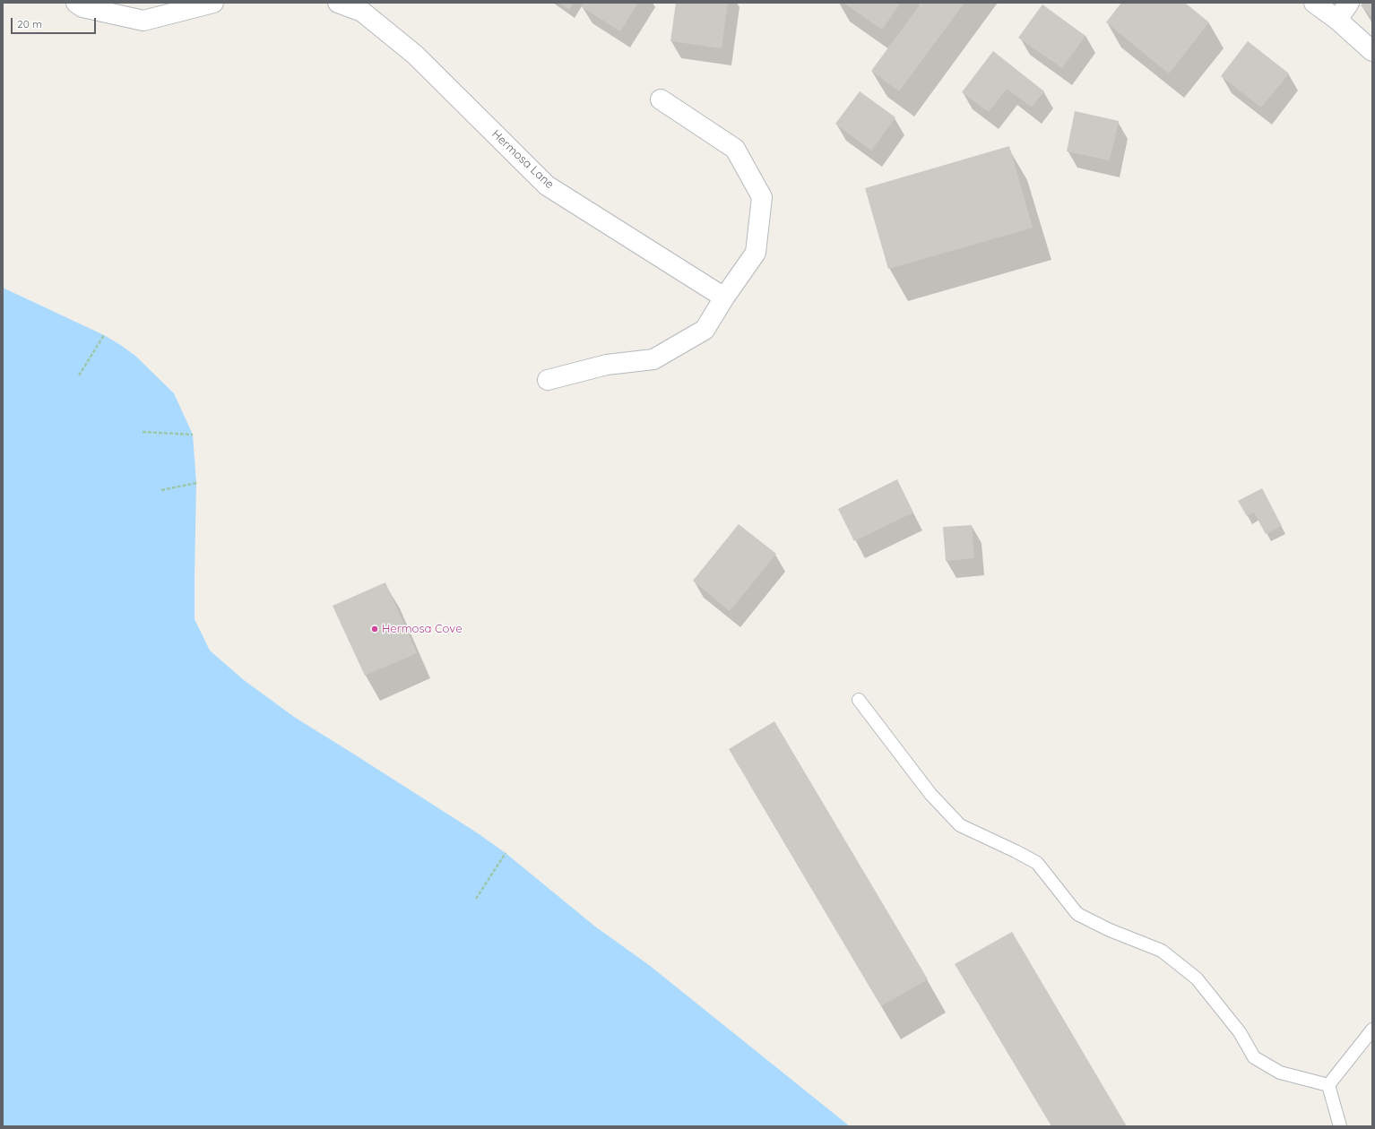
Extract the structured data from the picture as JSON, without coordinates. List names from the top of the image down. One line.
{"streets":{"street":["Hermosa Lane"]},"places":["Hermosa Cove"],"scale_bar":"20 m"}
